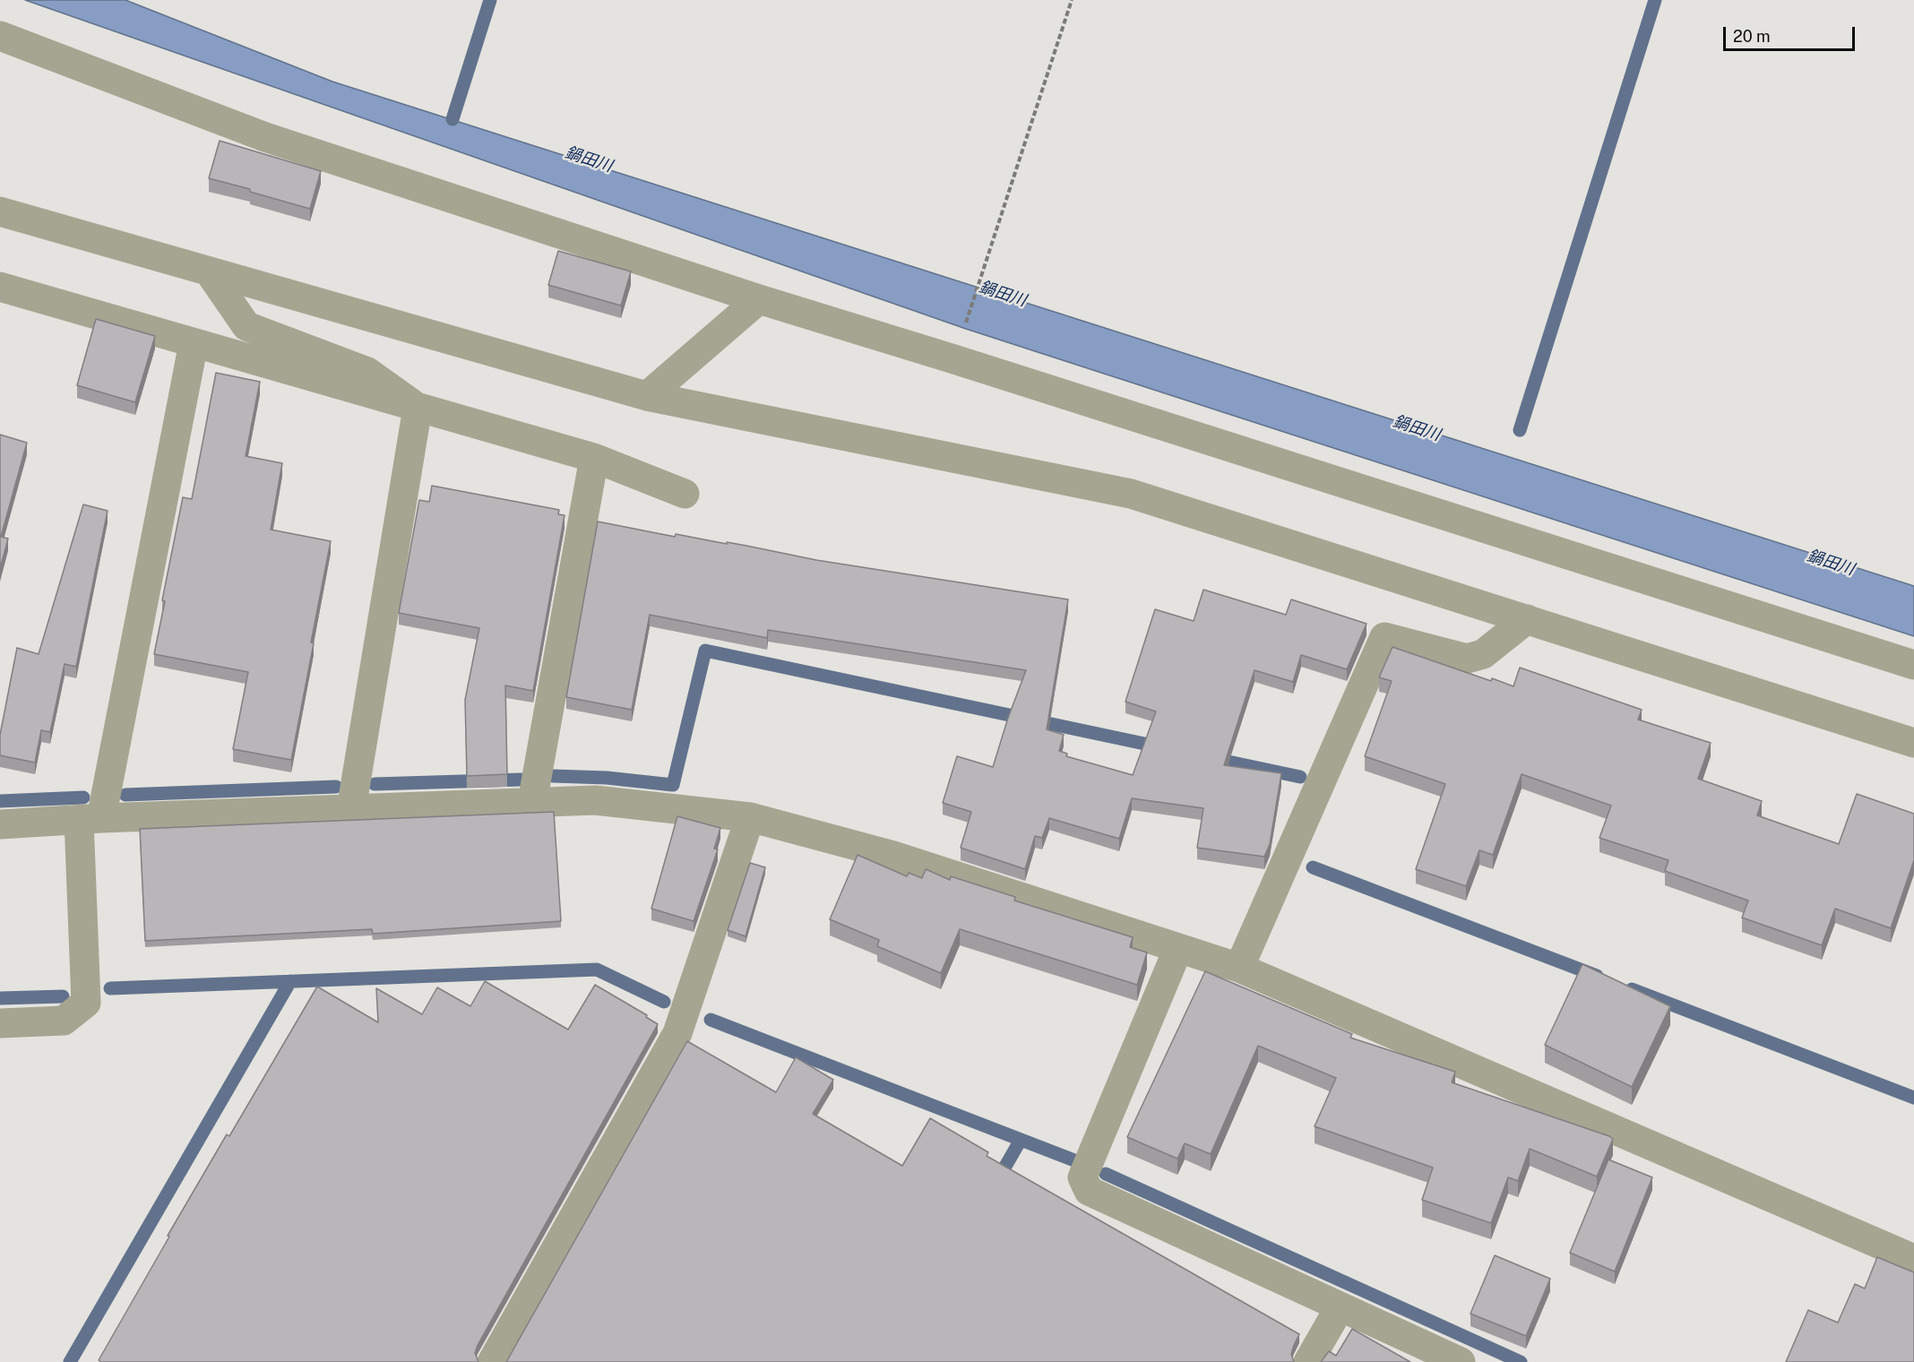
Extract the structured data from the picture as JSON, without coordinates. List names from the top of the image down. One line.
{"water":["鍋田川"],"scale_bar":"20 m"}
